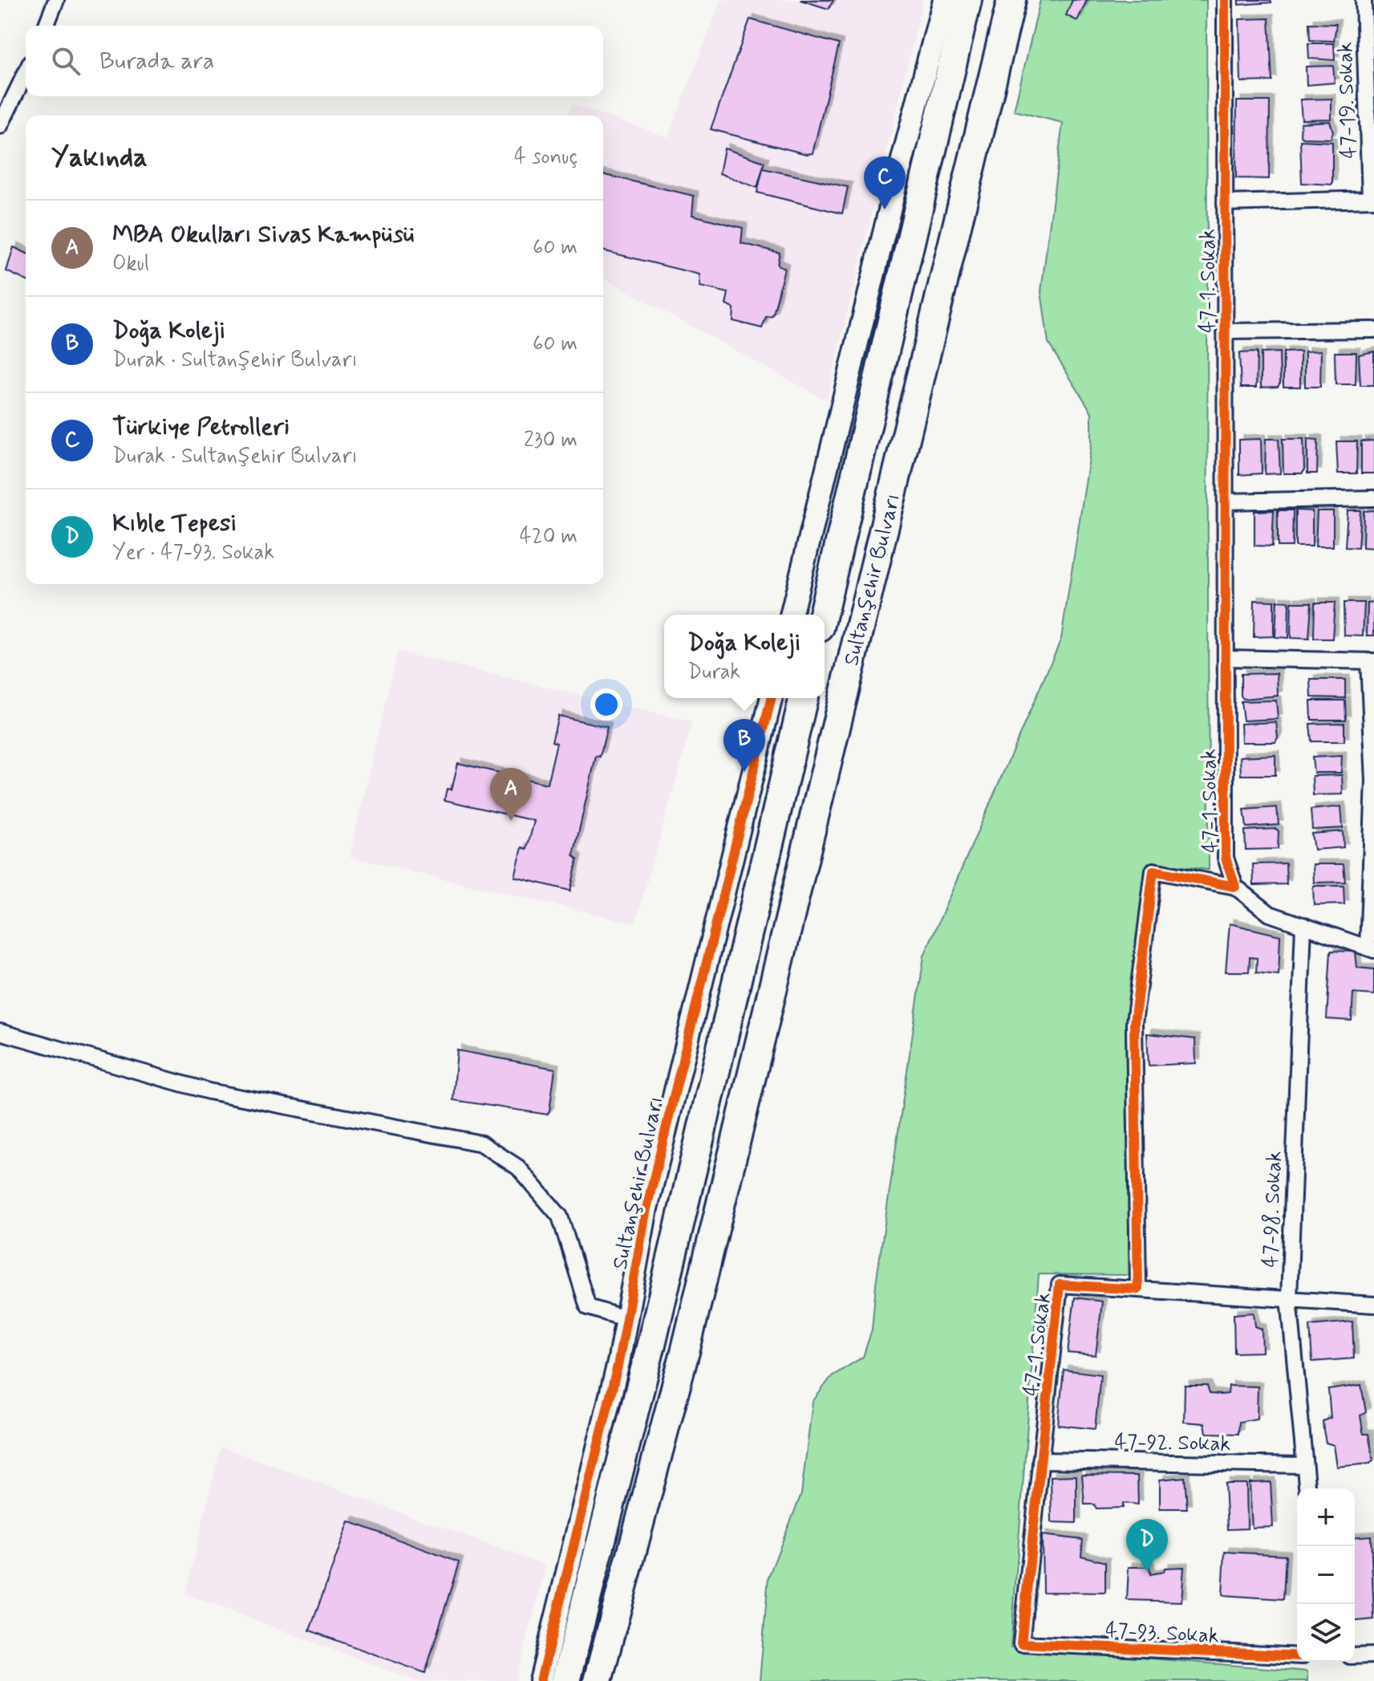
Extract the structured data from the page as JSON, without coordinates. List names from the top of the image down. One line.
{"streets":{"highway":["Sultanşehir Bulvarı"],"street":["47-19. Sokak","47-1. Sokak","47-98. Sokak","47-92. Sokak","47-93. Sokak"]},"crossings":[["47-1. Sokak","47-92. Sokak"],["47-1. Sokak","47-93. Sokak"],["47-98. Sokak","47-92. Sokak"]],"page":{"search":"Burada ara","heading":["Yakında","4 sonuç"],"pins":["C","B","A","D"],"list":[{"mark":"A","name":"MBA Okulları Sivas Kampüsü","note":"Okul","value":"60 m"},{"mark":"B","name":"Doğa Koleji","note":"Durak · Sultanşehir Bulvarı","value":"60 m"},{"mark":"C","name":"Türkiye Petrolleri","note":"Durak · Sultanşehir Bulvarı","value":"230 m"},{"mark":"D","name":"Kıble Tepesi","note":"Yer · 47-93. Sokak","value":"420 m"}],"popup":["Doğa Koleji","Durak"],"map_buttons":["+","−"]}}
